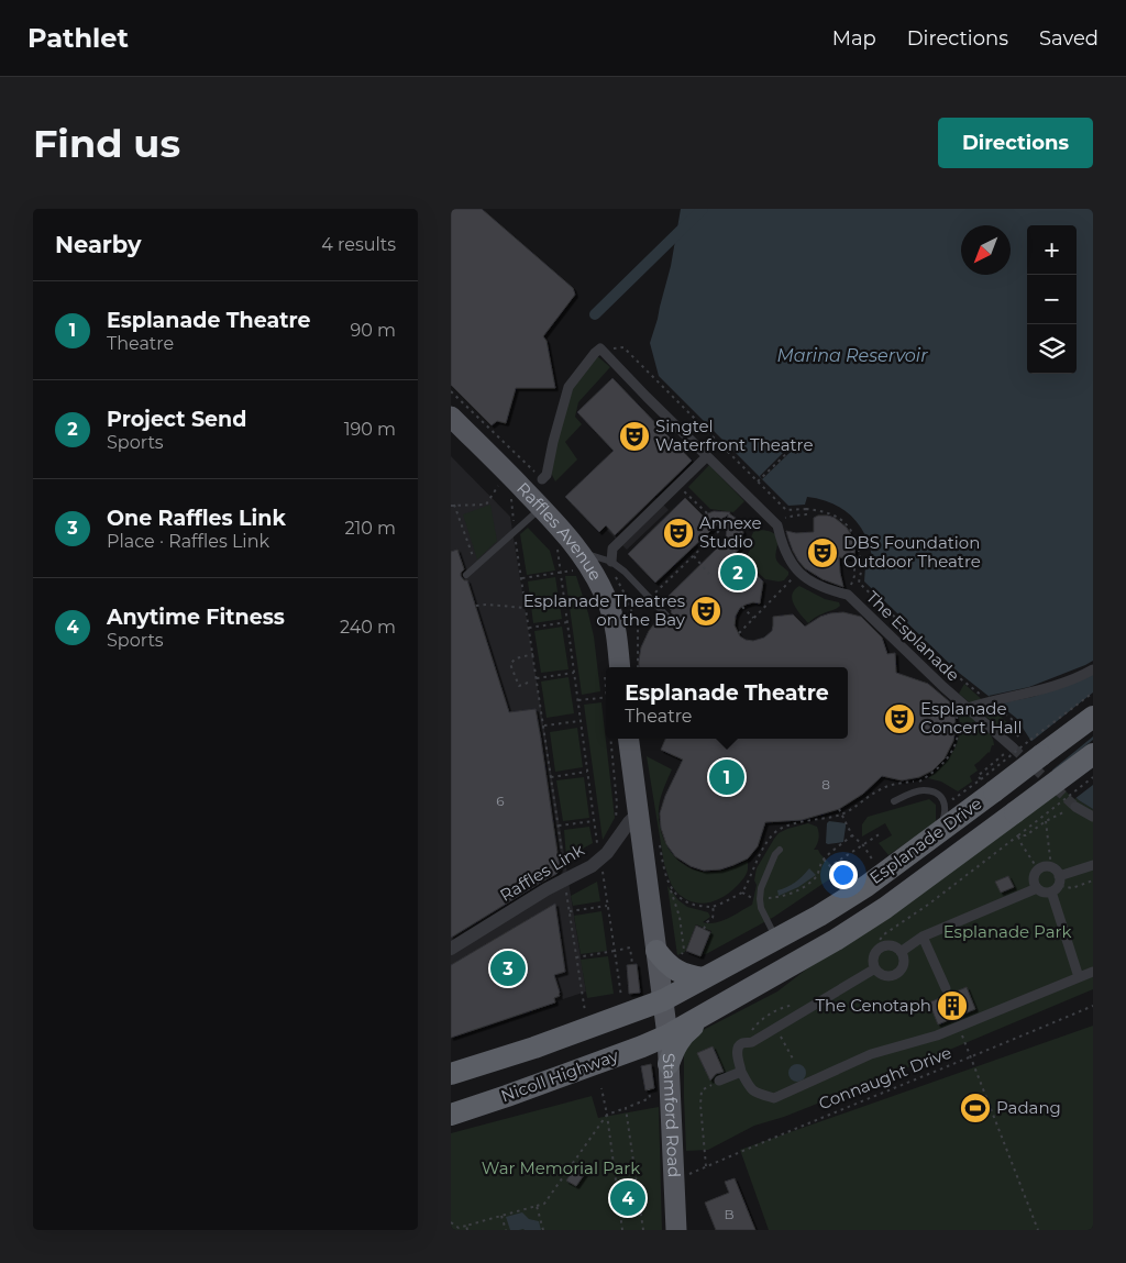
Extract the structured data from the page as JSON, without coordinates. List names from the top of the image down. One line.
{"streets":{"highway":["Esplanade Drive","Nicoll Highway"],"main road":["Raffles Avenue","Stamford Road"],"street":["The Esplanade","Raffles Link"],"path":["Connaught Drive"]},"crossings":[["Esplanade Drive","Nicoll Highway"],["Esplanade Drive","Stamford Road"],["Nicoll Highway","Stamford Road"]],"water":["Marina Reservoir"],"parks":["Esplanade Park","War Memorial Park"],"places":{"theatre":["Singtel Waterfront Theatre","Annexe Studio","DBS Foundation Outdoor Theatre","Esplanade Theatres on the Bay","Esplanade Concert Hall"],"building":["The Cenotaph"],"sports":["Padang"]},"house_numbers":["8","6","B"],"north":"bottom left","page":{"header":"Pathlet","nav":["Map","Directions","Saved"],"buttons":"Directions","title":"Find us","heading":["Nearby","4 results"],"map_buttons":["+","−"],"list":[{"mark":"1","name":"Esplanade Theatre","note":"Theatre","value":"90 m"},{"mark":"2","name":"Project Send","note":"Sports","value":"190 m"},{"mark":"3","name":"One Raffles Link","note":"Place · Raffles Link","value":"210 m"},{"mark":"4","name":"Anytime Fitness","note":"Sports","value":"240 m"}],"pins":["2","1","3","4"],"popup":["Esplanade Theatre","Theatre"]}}
